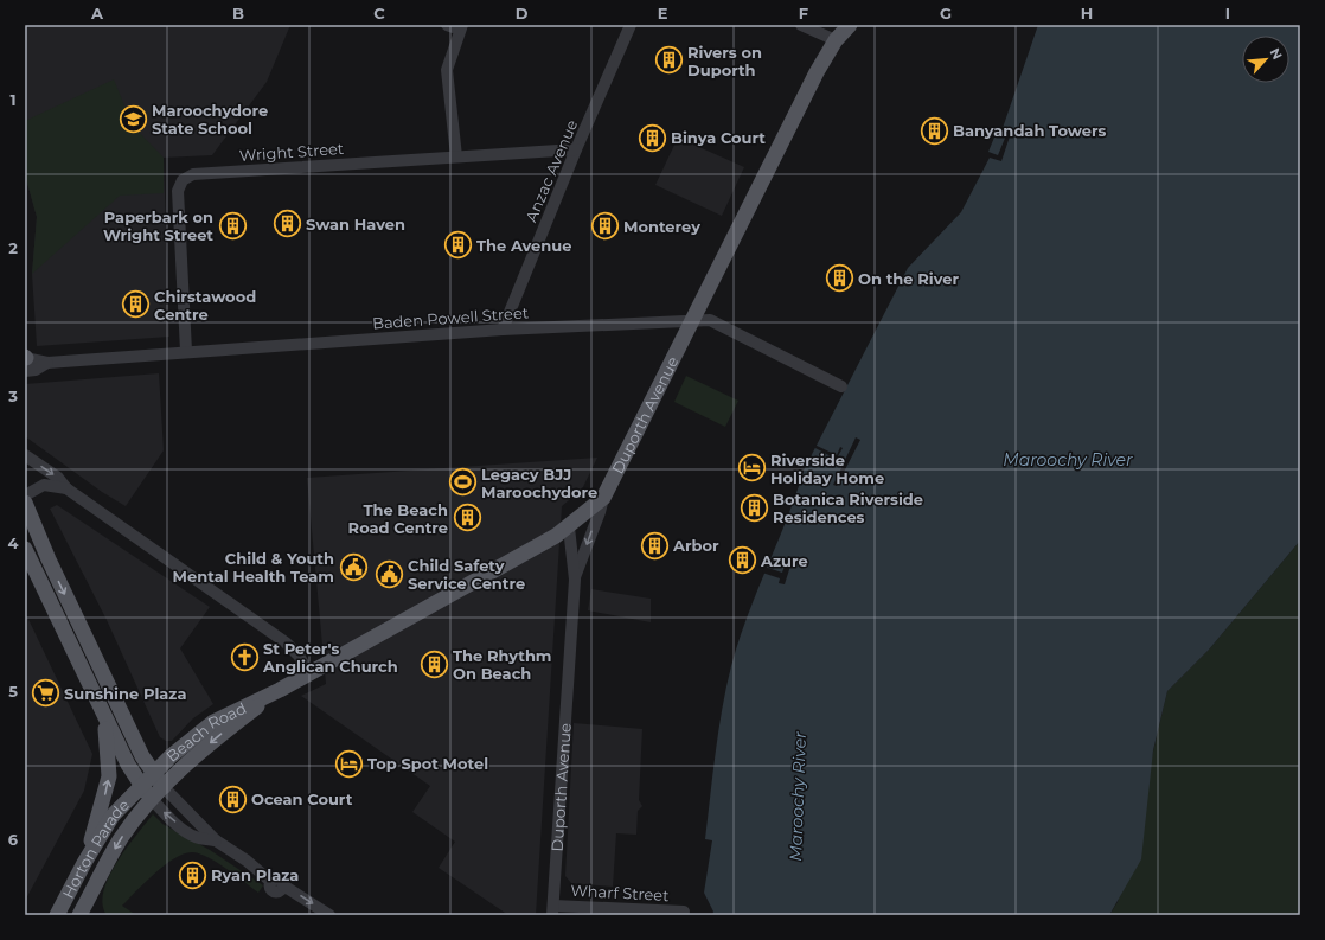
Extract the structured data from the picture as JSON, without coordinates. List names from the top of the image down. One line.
{"streets":{"main road":["Duporth Avenue","Beach Road","Horton Parade"],"street":["Wright Street","Anzac Avenue","Baden Powell Street","Wharf Street"]},"crossings":[["Wright Street","Anzac Avenue"],["Wright Street","Baden Powell Street"],["Anzac Avenue","Baden Powell Street"],["Baden Powell Street","Duporth Avenue"],["Duporth Avenue","Beach Road"],["Duporth Avenue","Wharf Street"],["Beach Road","Horton Parade"]],"water":["Maroochy River"],"places":{"building":["Rivers on Duporth","Banyandah Towers","Binya Court","Swan Haven","Paperbark on Wright Street","Monterey","The Avenue","On the River","Chirstawood Centre","Botanica Riverside Residences","The Beach Road Centre","Arbor","Azure","The Rhythm On Beach","Ocean Court","Ryan Plaza"],"school or university":["Maroochydore State School"],"hotel":["Riverside Holiday Home","Top Spot Motel"],"sports":["Legacy BJJ Maroochydore"],"public building":["Child & Youth Mental Health Team","Child Safety Service Centre"],"church":["St Peter's Anglican Church"],"supermarket":["Sunshine Plaza"]},"north":"top right","grid":{"columns":["A","B","C","D","E","F","G","H","I"],"rows":["1","2","3","4","5","6"]}}
